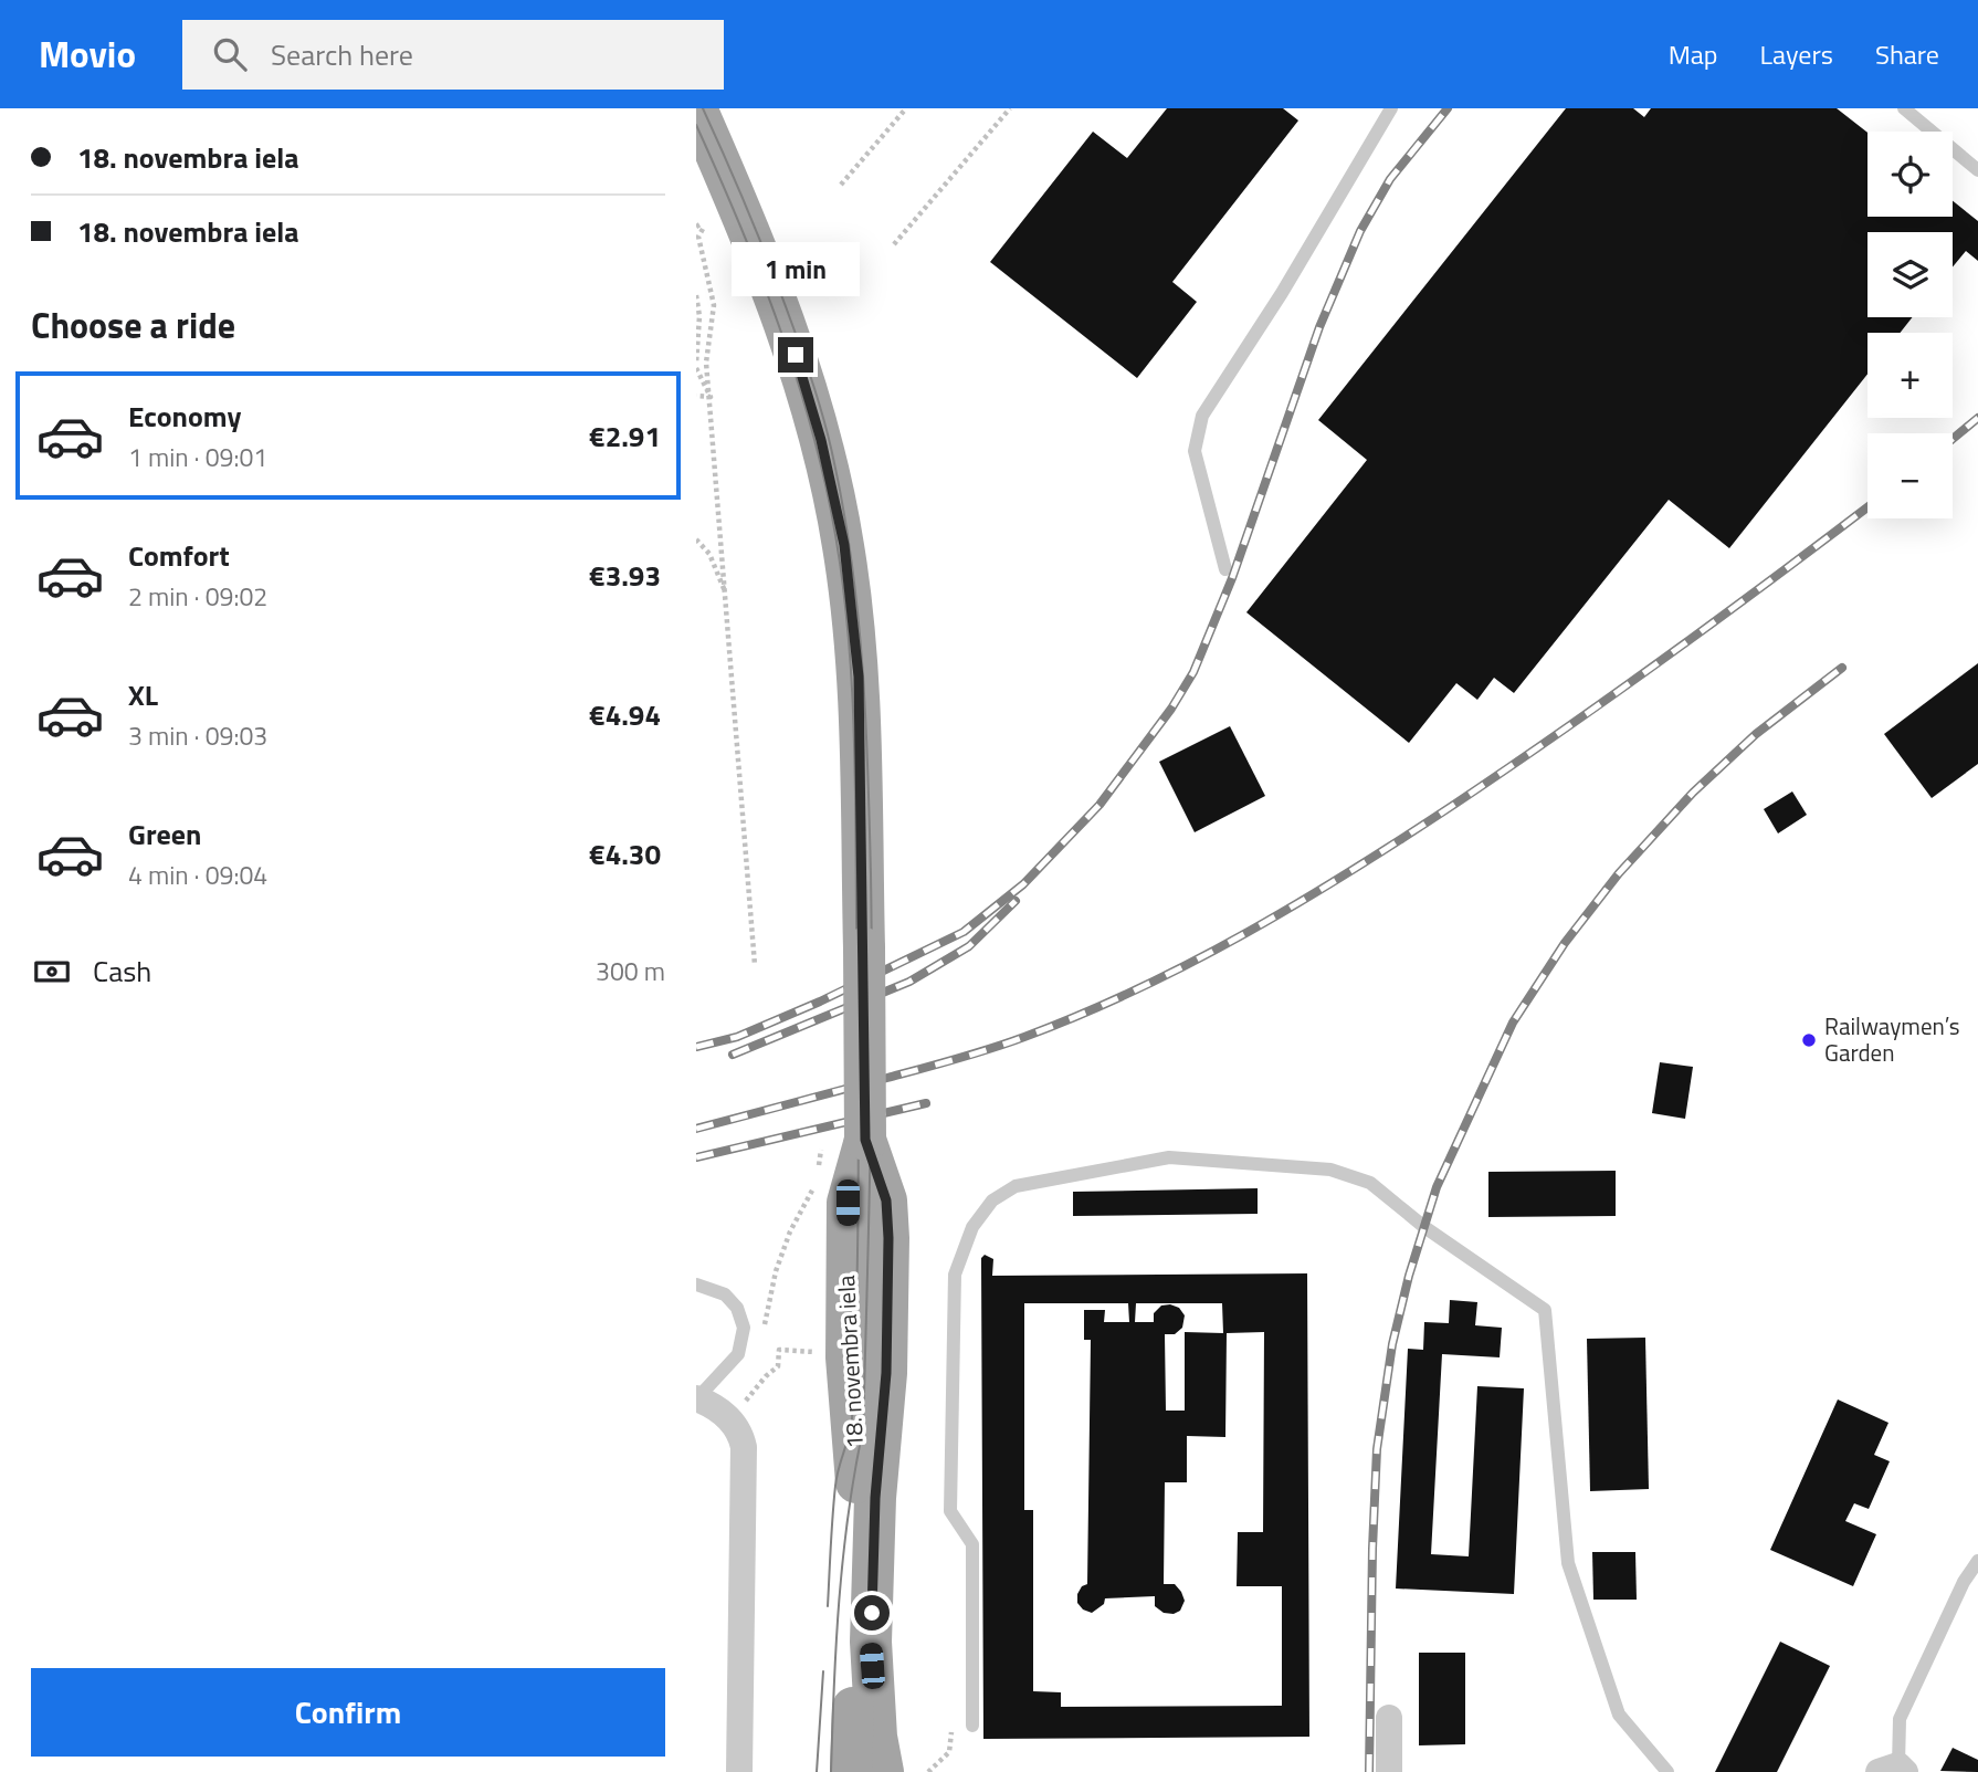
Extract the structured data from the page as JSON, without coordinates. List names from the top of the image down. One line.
{"streets":{"main road":["18. novembra iela"]},"places":["Railwaymen’s Garden"],"page":{"header":"Movio","search":"Search here","nav":["Map","Layers","Share"],"banner":["18. novembra iela","18. novembra iela"],"map_buttons":["+","−"],"bubble":"1 min","heading":"Choose a ride","list":[{"name":"Economy","note":"1 min · 09:01","value":"€2.91"},{"name":"Comfort","note":"2 min · 09:02","value":"€3.93"},{"name":"XL","note":"3 min · 09:03","value":"€4.94"},{"name":"Green","note":"4 min · 09:04","value":"€4.30"}],"pay":["Cash","300 m"],"buttons":"Confirm"}}
